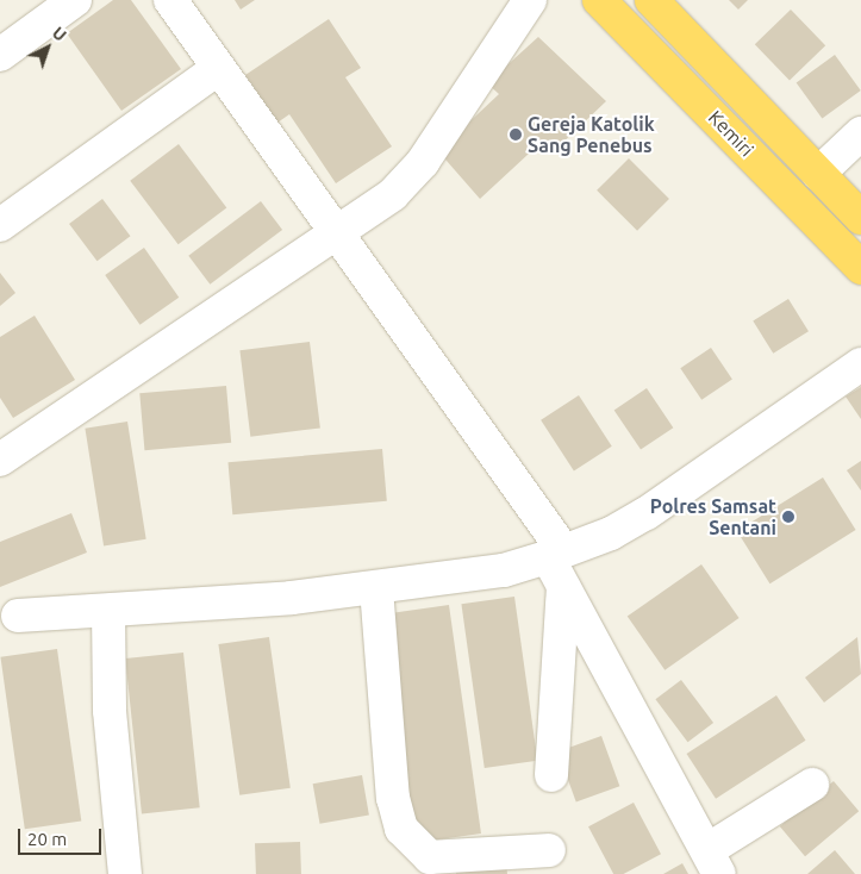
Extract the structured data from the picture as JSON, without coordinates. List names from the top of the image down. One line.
{"streets":{"highway":["Kemiri"]},"places":["Gereja Katolik Sang Penebus","Polres Samsat Sentani"],"scale_bar":"20 m","north":"top right"}
